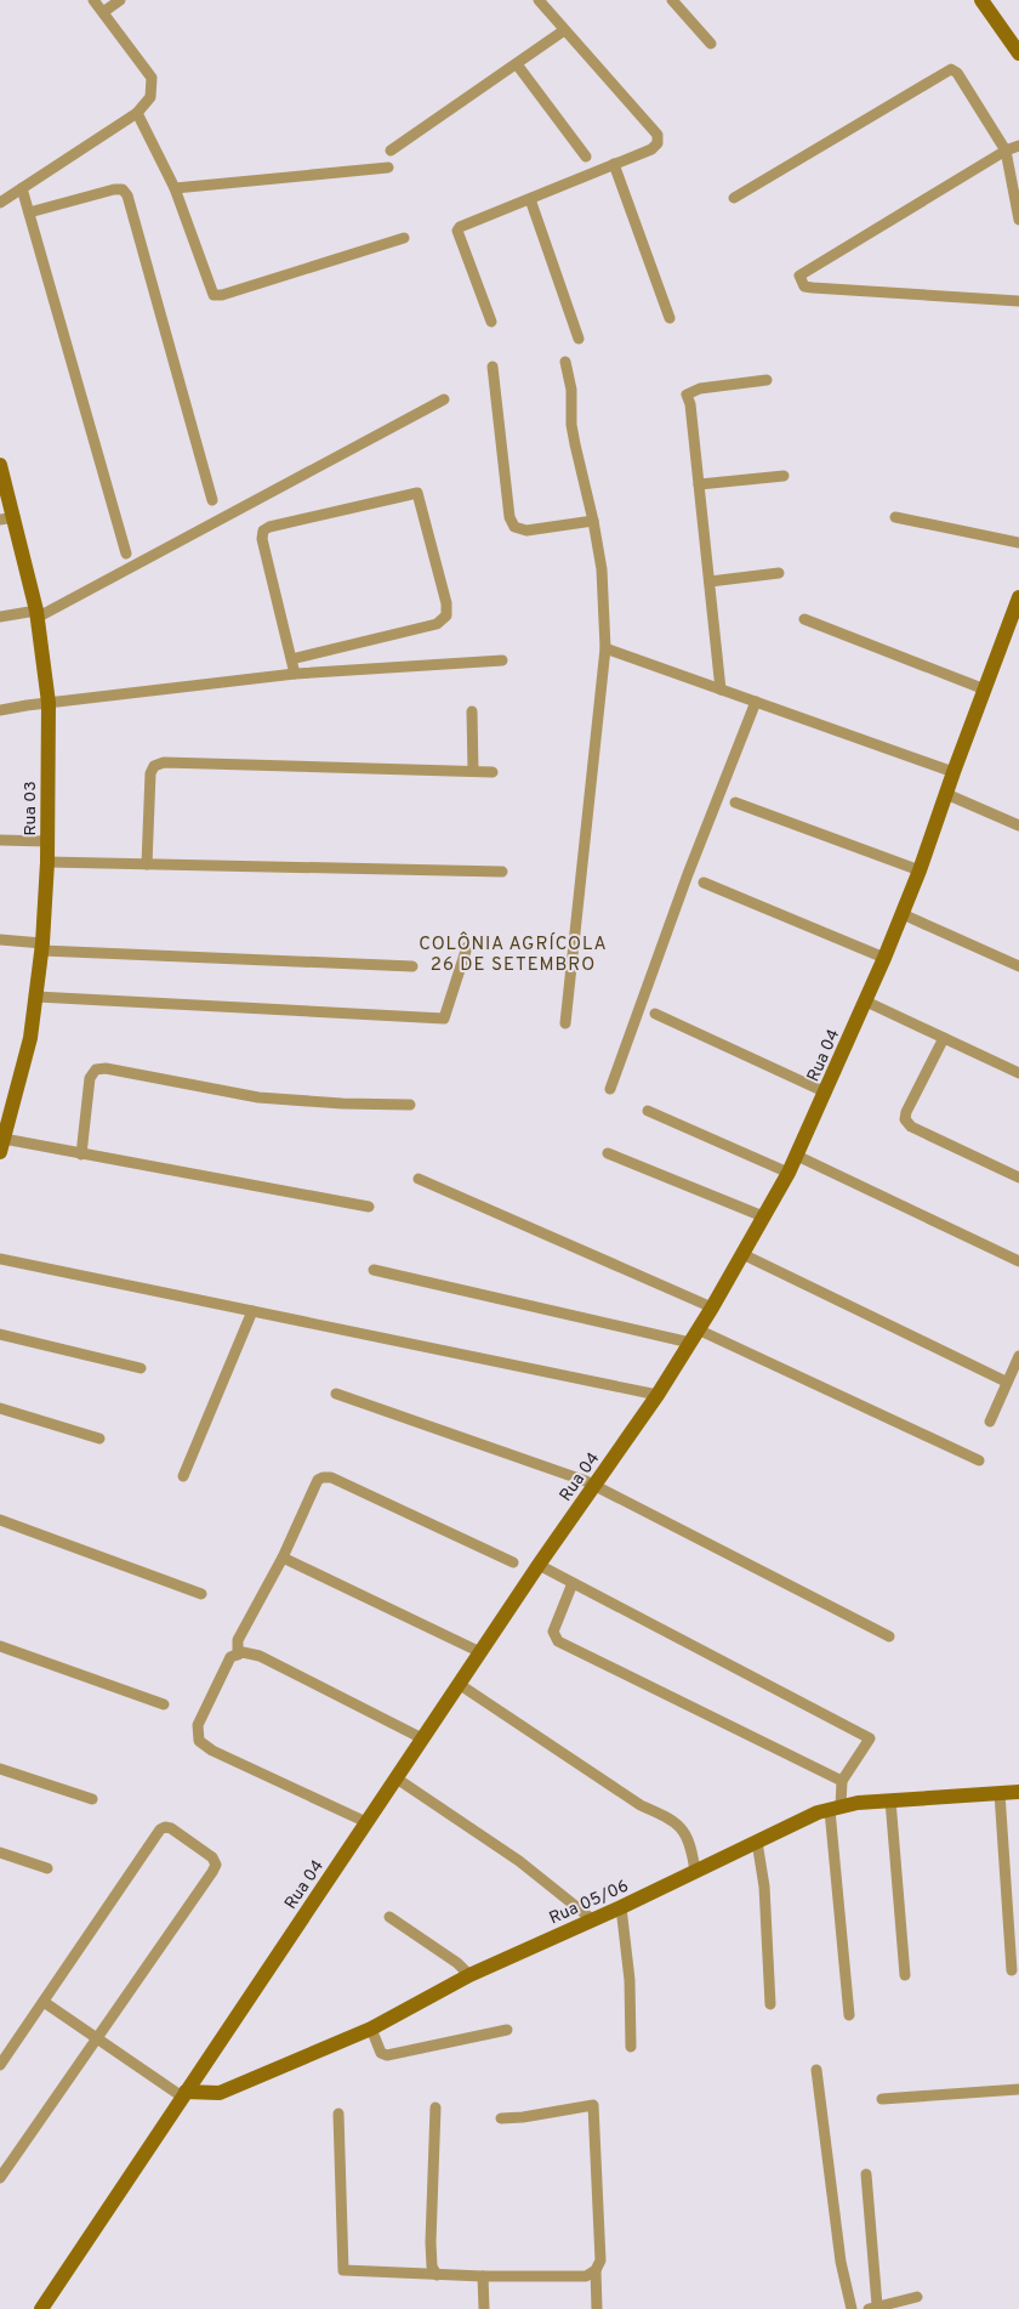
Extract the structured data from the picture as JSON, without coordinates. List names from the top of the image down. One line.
{"streets":{"street":["Rua 03","Rua 04","Rua 05/06"]},"crossings":[["Rua 04","Rua 05/06"]],"districts":["COLÔNIA AGRÍCOLA 26 DE SETEMBRO"]}
